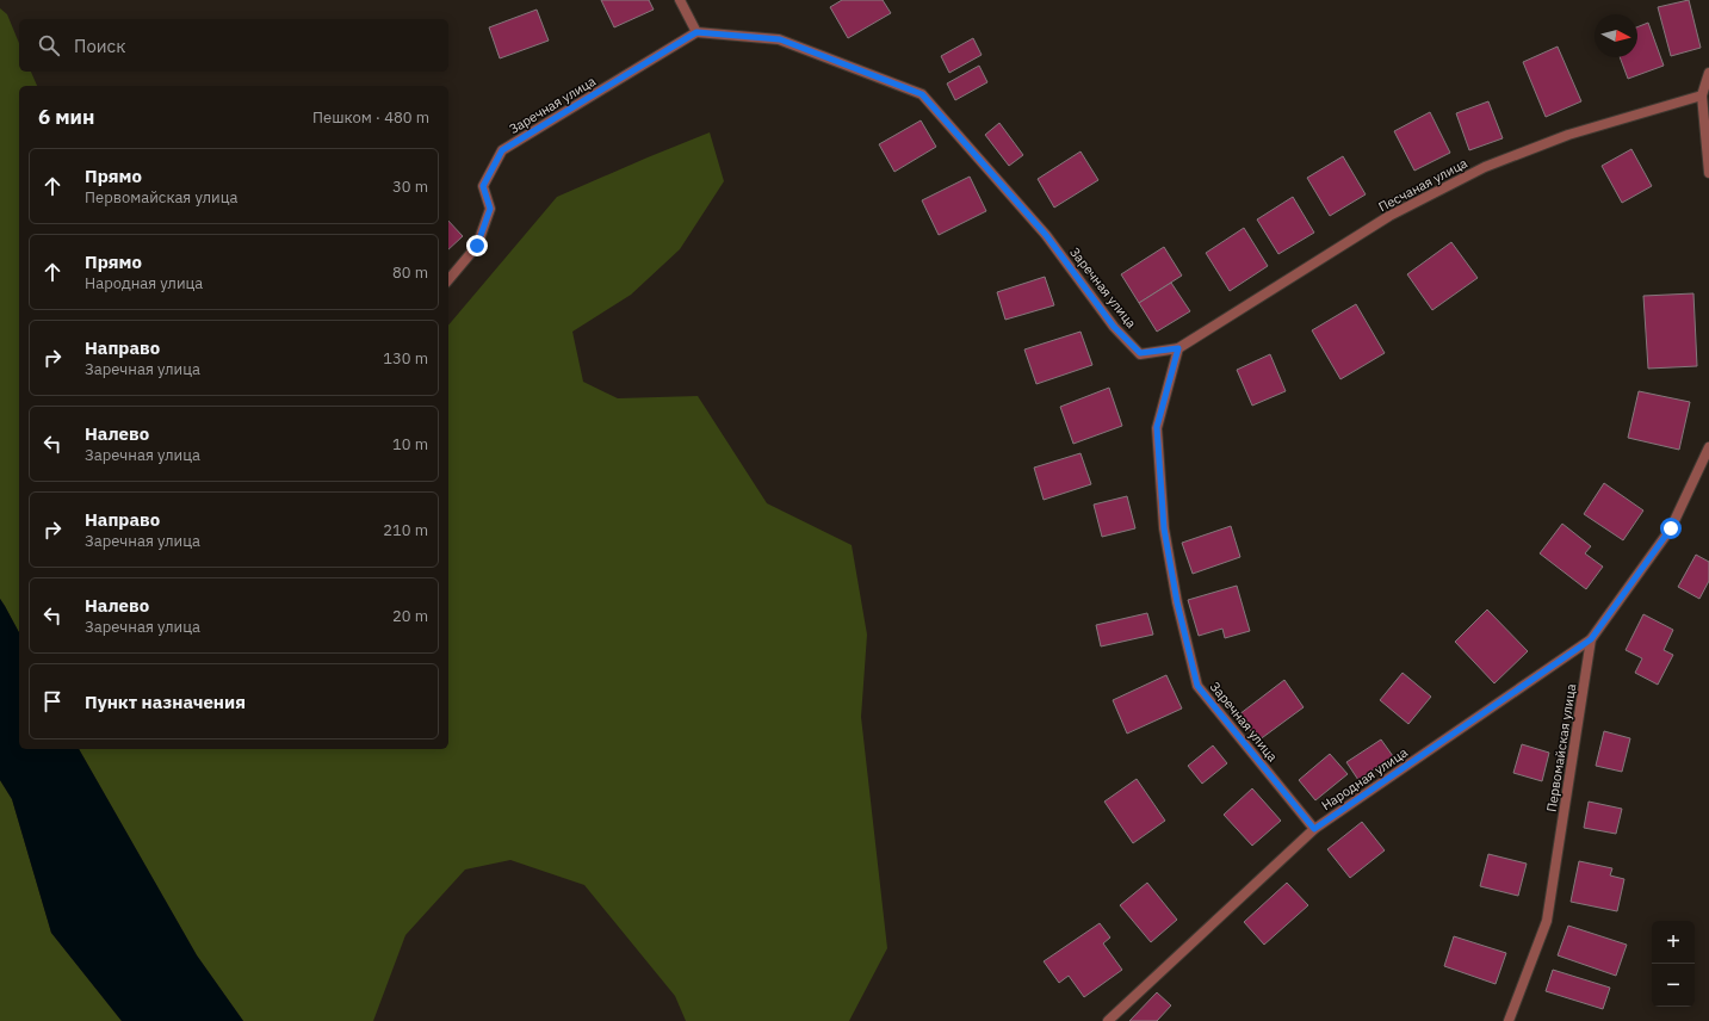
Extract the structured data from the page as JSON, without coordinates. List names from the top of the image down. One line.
{"streets":{"street":["Заречная улица","Песчаная улица","Первомайская улица","Народная улица"]},"crossings":[["Заречная улица","Песчаная улица"],["Заречная улица","Народная улица"],["Первомайская улица","Народная улица"]],"north":"right","page":{"search":"Поиск","heading":["6 мин","Пешком · 480 m"],"list":[["Прямо","Первомайская улица","30 m"],["Прямо","Народная улица","80 m"],["Направо","Заречная улица","130 m"],["Налево","Заречная улица","10 m"],["Направо","Заречная улица","210 m"],["Налево","Заречная улица","20 m"],"Пункт назначения"],"map_buttons":["+","−"]}}
